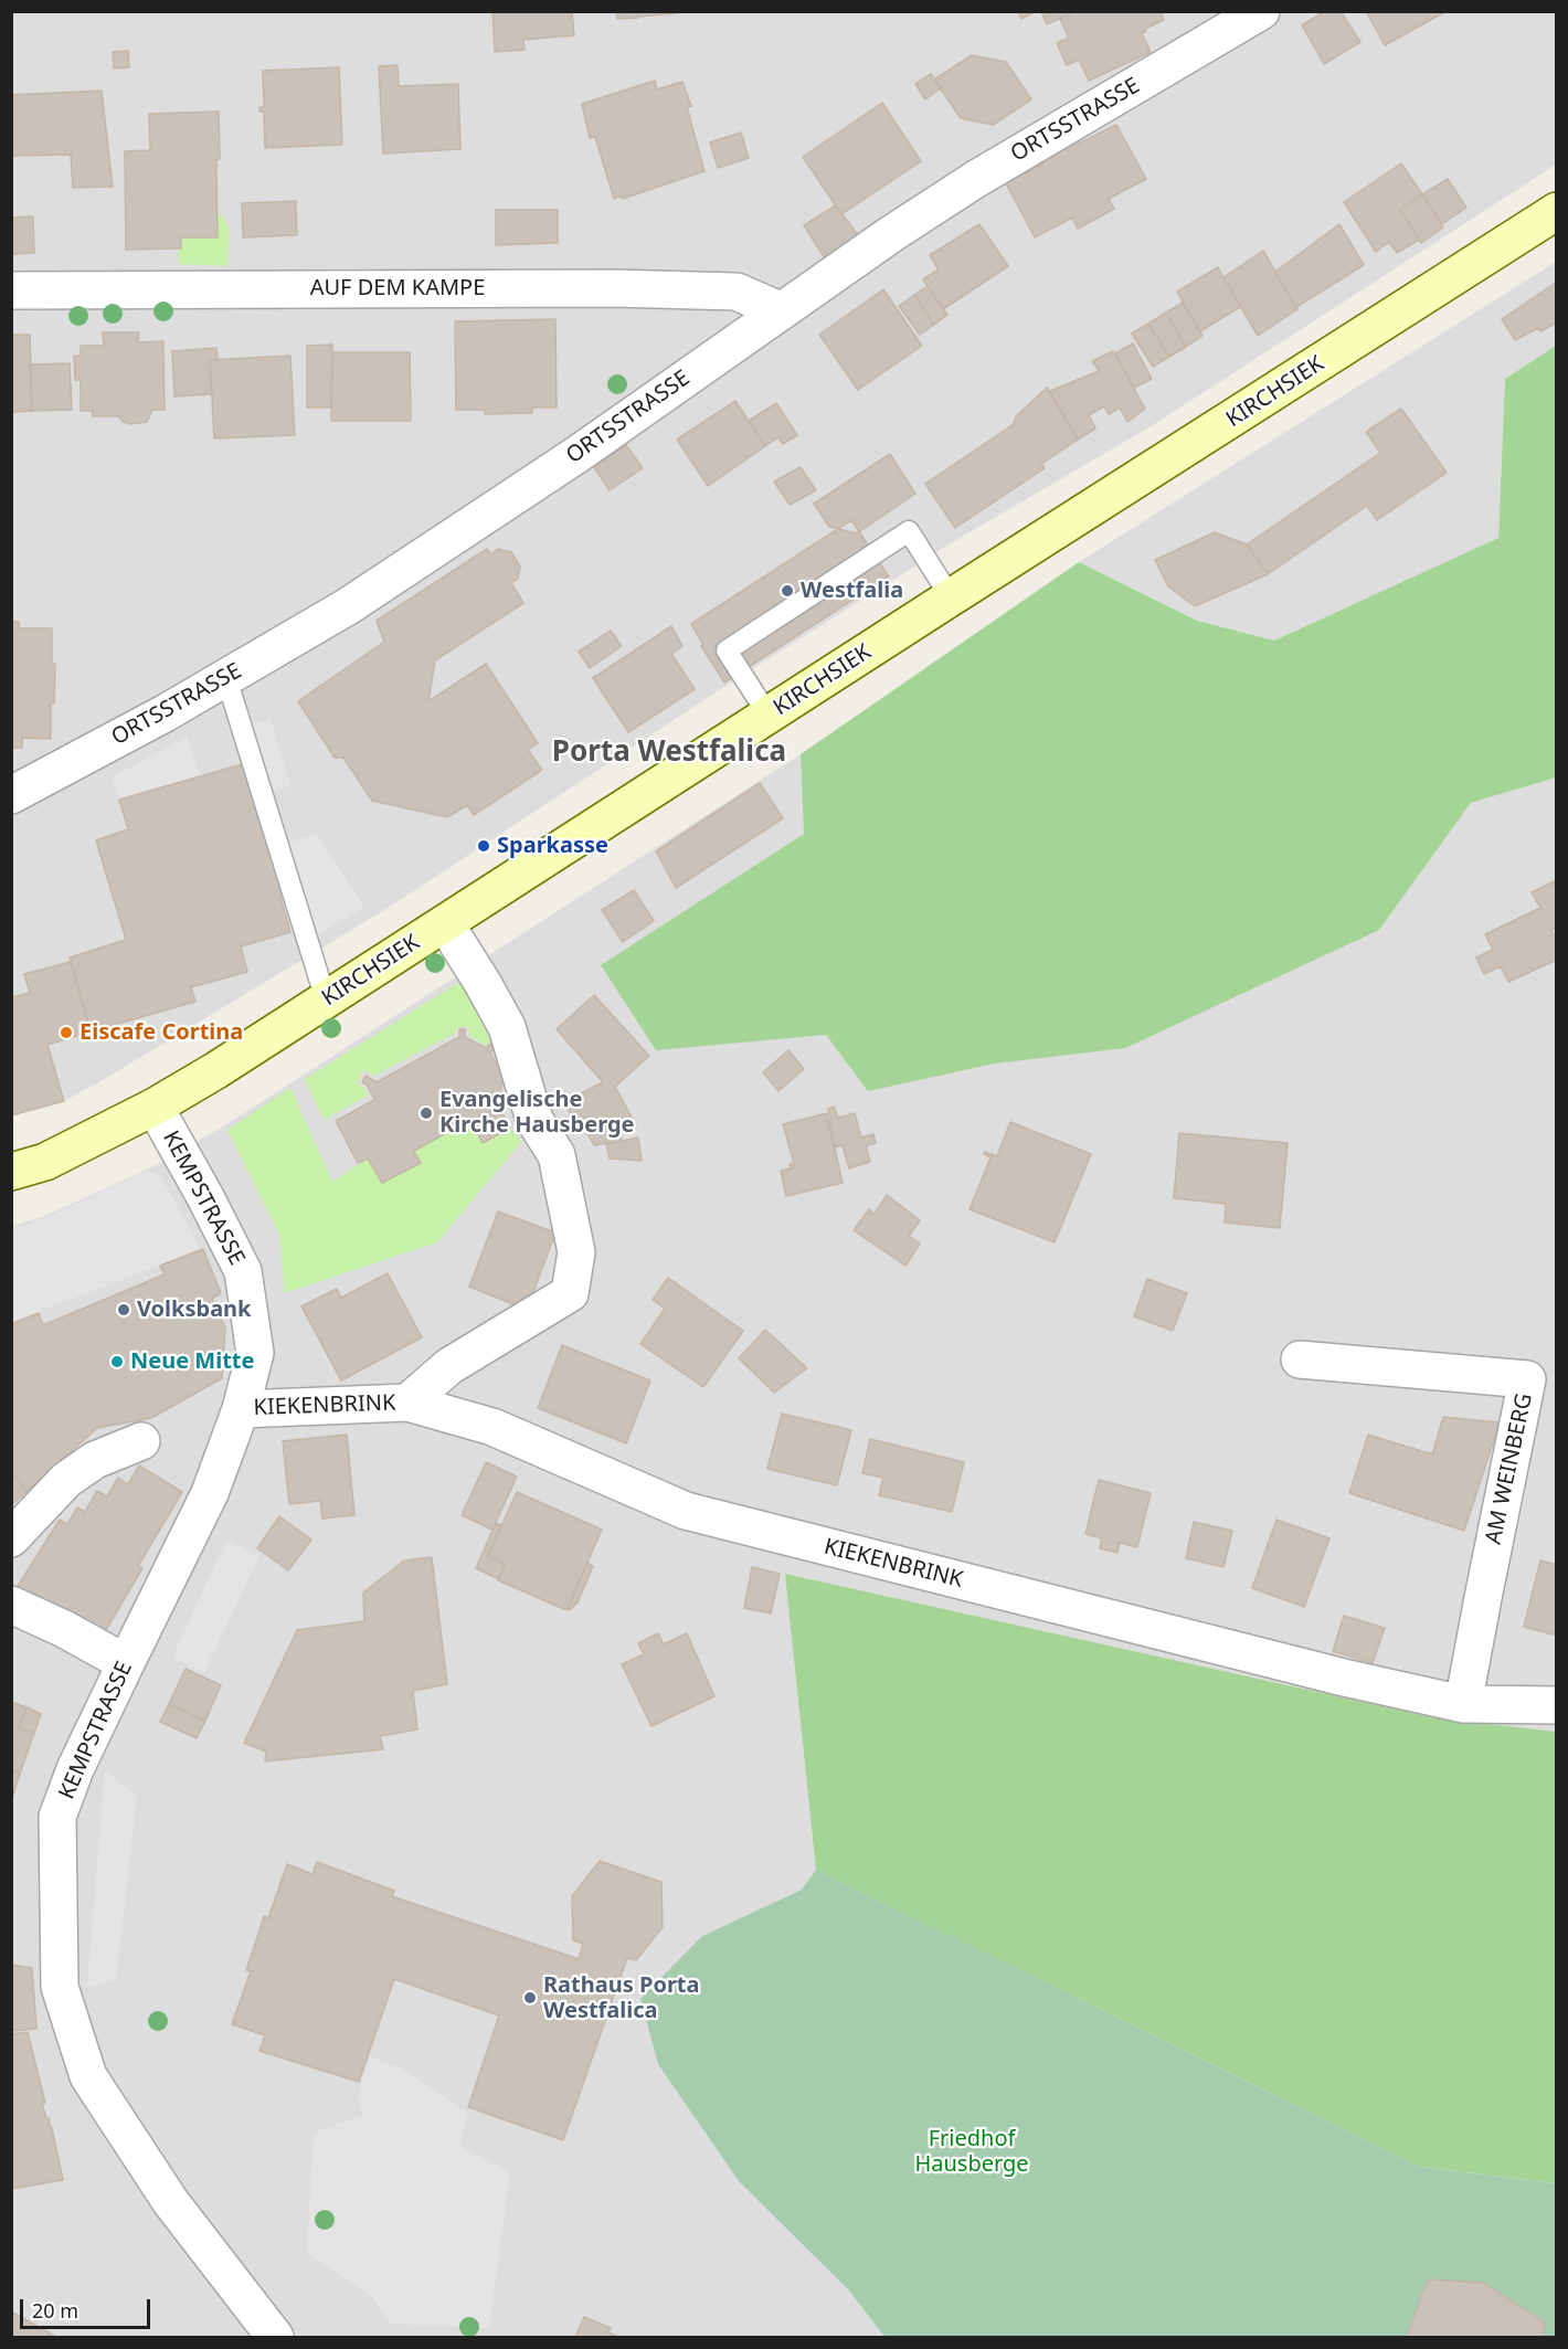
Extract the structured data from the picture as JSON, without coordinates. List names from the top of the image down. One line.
{"streets":{"main road":["KIRCHSIEK"],"street":["ORTSSTRASSE","AUF DEM KAMPE","KEMPSTRASSE","KIEKENBRINK","AM WEINBERG"]},"crossings":[["ORTSSTRASSE","AUF DEM KAMPE"],["KIRCHSIEK","KEMPSTRASSE"],["KEMPSTRASSE","KIEKENBRINK"],["KIEKENBRINK","AM WEINBERG"]],"districts":["Porta Westfalica"],"parks":["Friedhof Hausberge"],"places":["Westfalia","Sparkasse","Eiscafe Cortina","Evangelische Kirche Hausberge","Volksbank","Neue Mitte","Rathaus Porta Westfalica"],"scale_bar":"20 m"}
